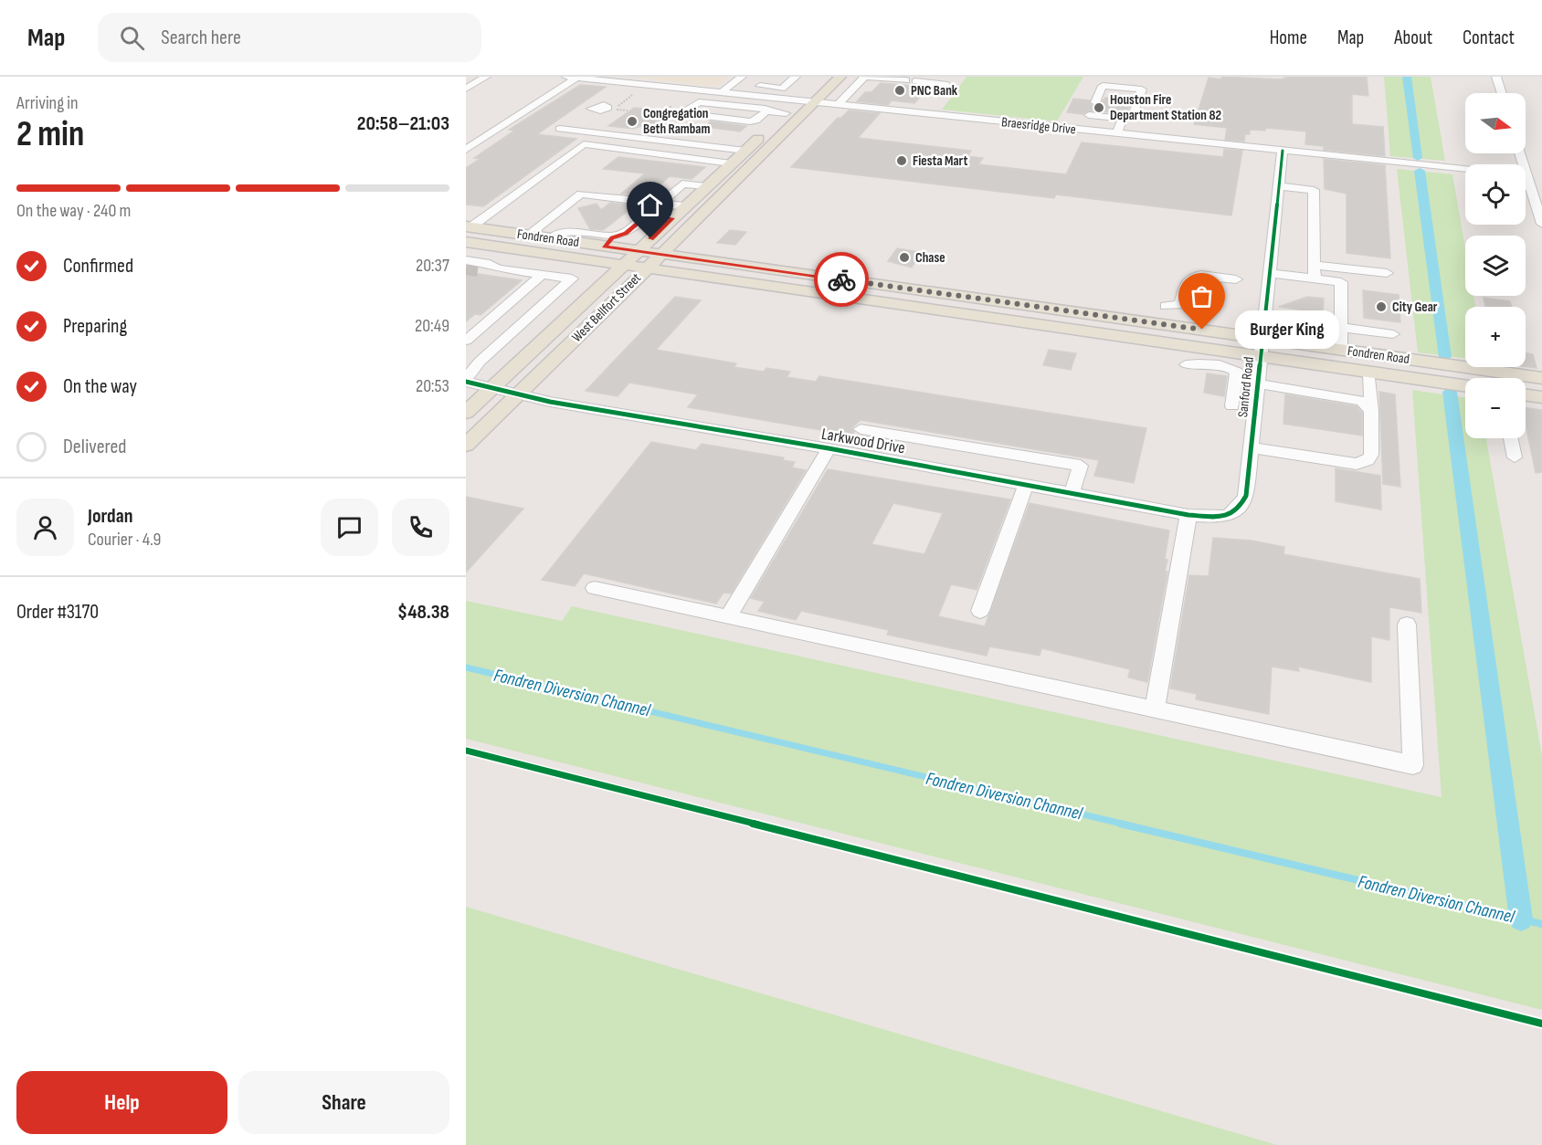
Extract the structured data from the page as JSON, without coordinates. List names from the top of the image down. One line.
{"streets":{"main road":["Fondren Road","West Bellfort Street"],"street":["Braesridge Drive","Sanford Road","Larkwood Drive"]},"crossings":[["Braesridge Drive","West Bellfort Street"],["Braesridge Drive","Sanford Road"],["Fondren Road","West Bellfort Street"],["Fondren Road","Sanford Road"],["West Bellfort Street","Larkwood Drive"],["Sanford Road","Larkwood Drive"]],"water":["Fondren Diversion Channel"],"places":["PNC Bank","Houston Fire Department Station 82","Congregation Beth Rambam","Fiesta Mart","Chase","City Gear","Burger King"],"north":"right","page":{"header":"Map","search":"Search here","nav":["Home","Map","About","Contact"],"heading":["2 min","Arriving in","20:58–21:03"],"panel":["Jordan","Courier · 4.9","Order #3170","$48.38"],"map_buttons":["+","−"],"bar":"On the way · 240 m","list":[["Confirmed","20:37"],["Preparing","20:49"],["On the way","20:53"],"Delivered"],"bubble":"Burger King","buttons":["Help","Share"]}}
